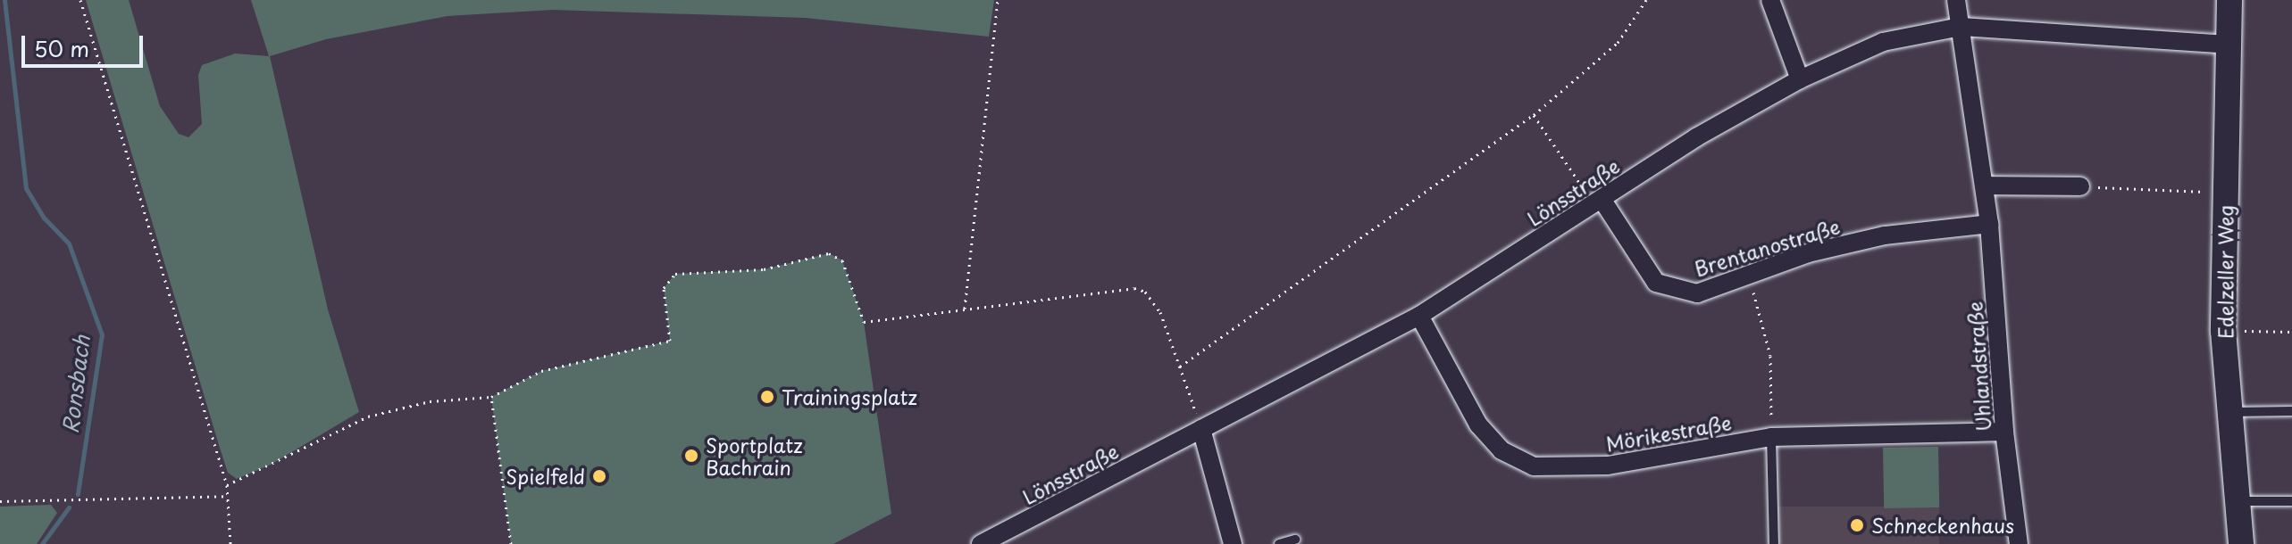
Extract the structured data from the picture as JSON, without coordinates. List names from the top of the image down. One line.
{"streets":{"main road":["Edelzeller Weg"],"street":["Lönsstraße","Brentanostraße","Uhlandstraße","Mörikestraße"]},"crossings":[["Lönsstraße","Brentanostraße"],["Lönsstraße","Edelzeller Weg"],["Lönsstraße","Uhlandstraße"],["Lönsstraße","Mörikestraße"],["Brentanostraße","Uhlandstraße"],["Uhlandstraße","Mörikestraße"]],"water":["Ronsbach"],"places":["Trainingsplatz","Sportplatz Bachrain","Spielfeld","Schneckenhaus"],"scale_bar":"50 m"}
